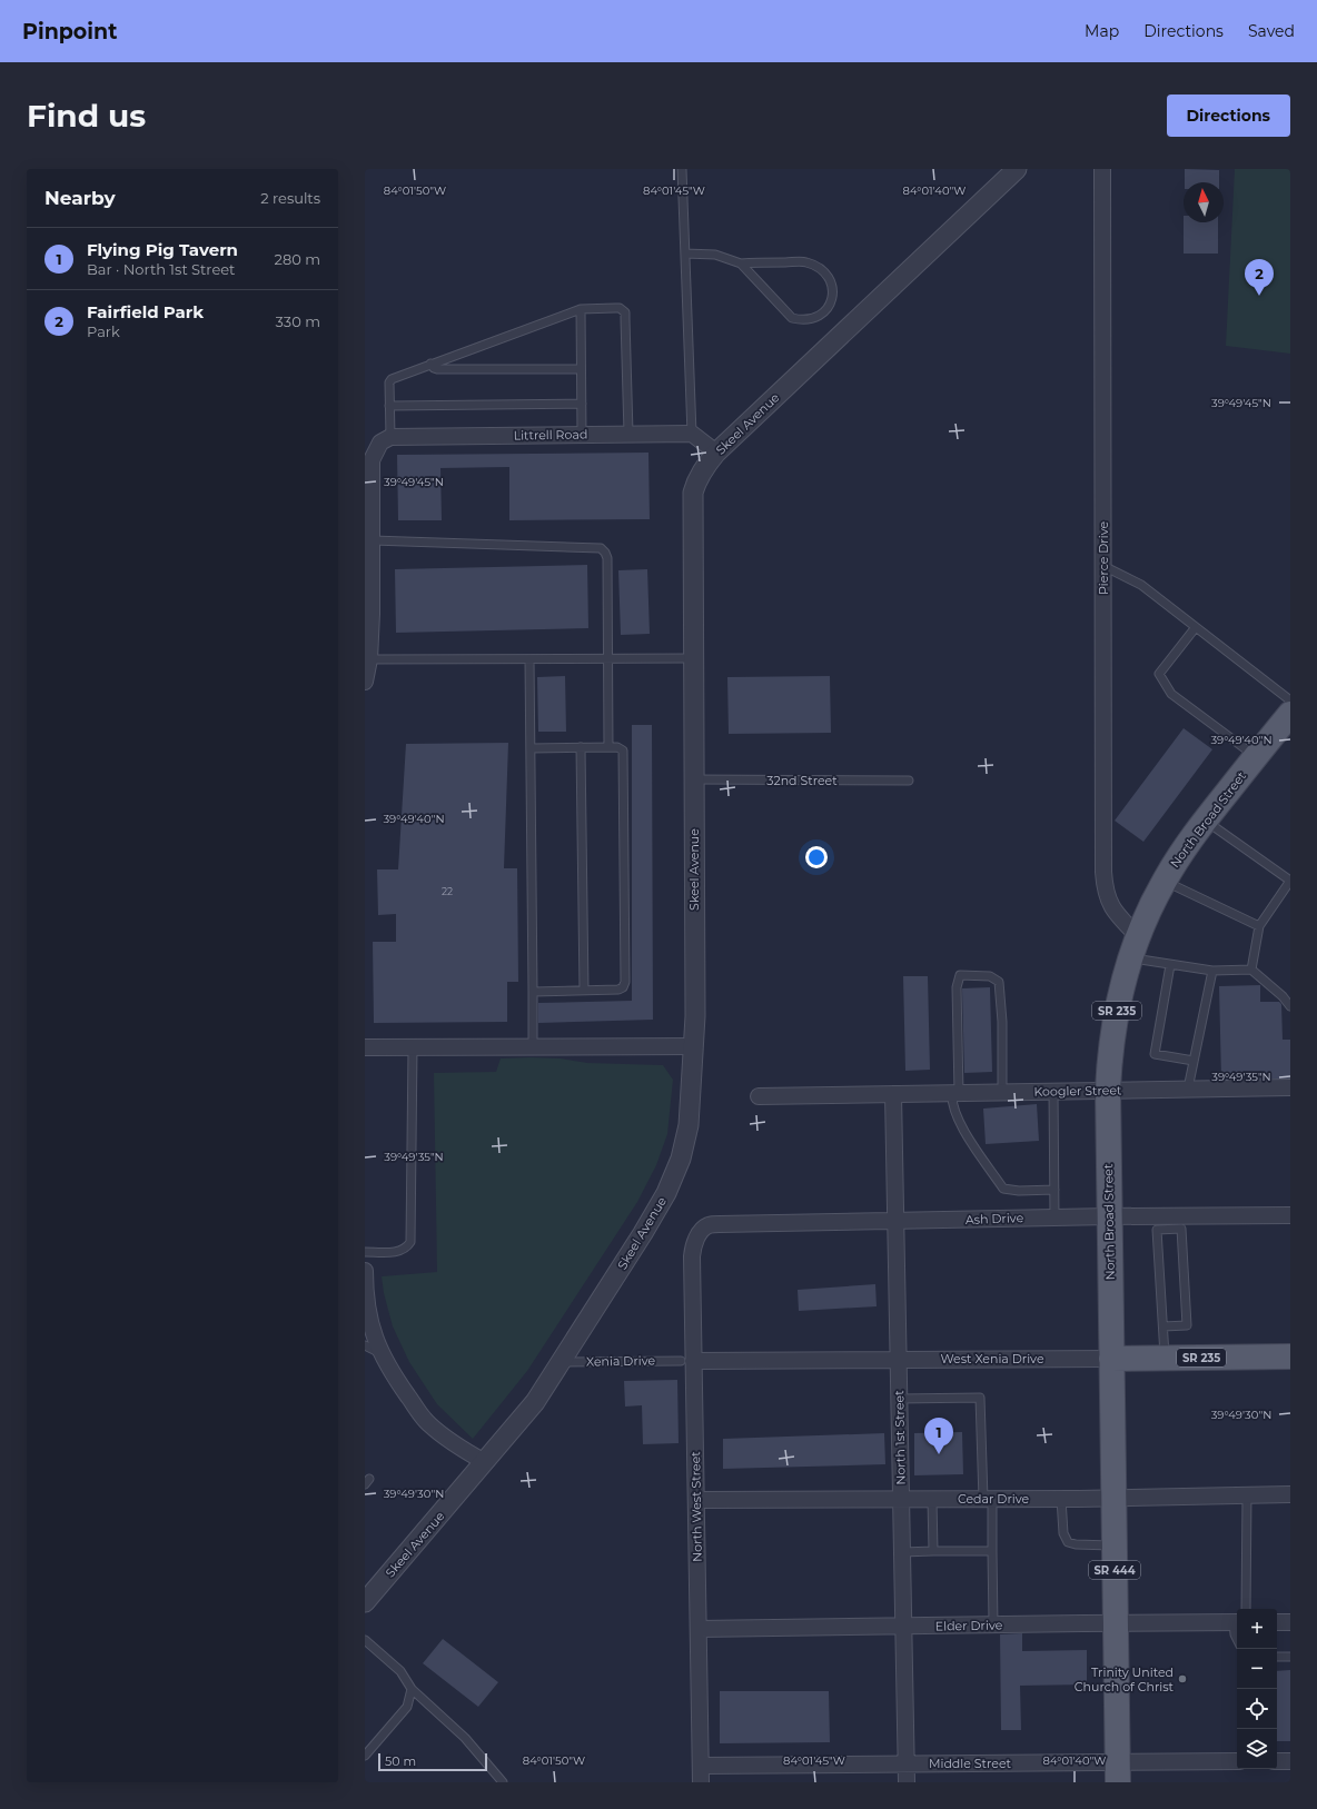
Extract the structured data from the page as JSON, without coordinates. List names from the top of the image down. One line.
{"streets":{"main road":["North Broad Street","SR 235","West Xenia Drive","SR 444"],"street":["Skeel Avenue","Littrell Road","Pierce Drive","Koogler Street","Ash Drive","North 1st Street","Cedar Drive","North West Street","Elder Drive","Middle Street"],"lane":["32nd Street","Xenia Drive"]},"crossings":[["Skeel Avenue","32nd Street"],["Skeel Avenue","Xenia Drive"],["Pierce Drive","North Broad Street"],["North Broad Street","Koogler Street"],["North Broad Street","Ash Drive"],["North Broad Street","West Xenia Drive"],["North Broad Street","Cedar Drive"],["North Broad Street","Elder Drive"],["North Broad Street","Middle Street"],["Koogler Street","North 1st Street"],["Ash Drive","North 1st Street"],["Ash Drive","North West Street"],["West Xenia Drive","Xenia Drive"],["West Xenia Drive","North 1st Street"],["West Xenia Drive","North West Street"],["Xenia Drive","North West Street"],["North 1st Street","Cedar Drive"],["North 1st Street","Elder Drive"],["North 1st Street","Middle Street"],["Cedar Drive","North West Street"],["North West Street","Elder Drive"],["North West Street","Middle Street"]],"places":["Trinity United Church of Christ"],"house_numbers":["22"],"scale_bar":"50 m","north":"top","page":{"header":"Pinpoint","nav":["Map","Directions","Saved"],"buttons":"Directions","title":"Find us","heading":["Nearby","2 results"],"list":[{"mark":"1","name":"Flying Pig Tavern","note":"Bar · North 1st Street","value":"280 m"},{"mark":"2","name":"Fairfield Park","note":"Park","value":"330 m"}],"pins":["2","1"],"map_buttons":["+","−"],"scale":"50 m"},"coordinates":["84°01'50\"W","84°01'45\"W","84°01'40\"W","39°49'45\"N","39°49'40\"N","39°49'35\"N","39°49'30\"N"]}
